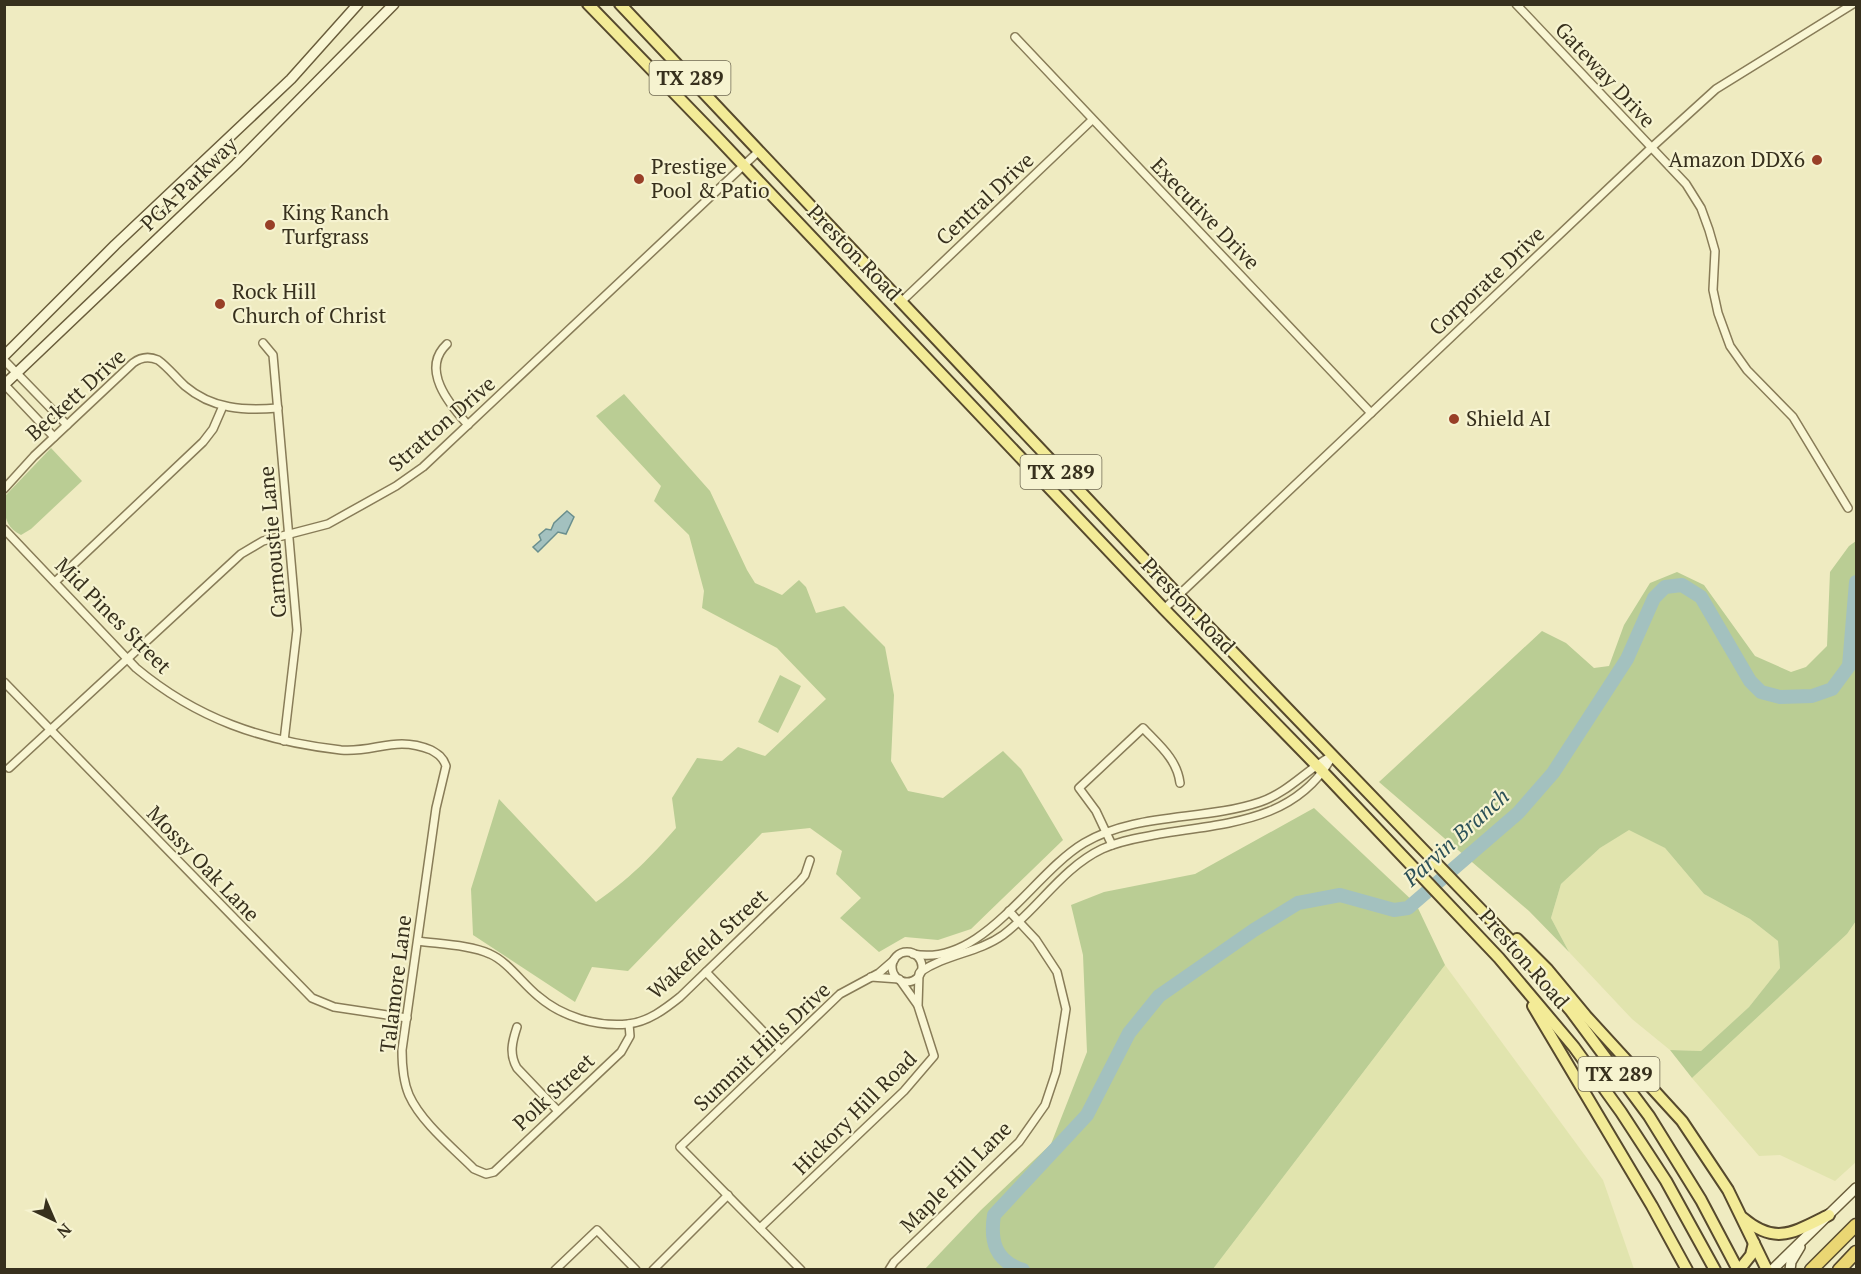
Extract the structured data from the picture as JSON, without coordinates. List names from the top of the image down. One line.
{"streets":{"main road":["TX 289","PGA Parkway","Preston Road"],"street":["Gateway Drive","Central Drive","Executive Drive","Corporate Drive","Beckett Drive","Stratton Drive","Carnoustie Lane","Mid Pines Street","Mossy Oak Lane","Wakefield Street","Talamore Lane","Summit Hills Drive","Polk Street","Hickory Hill Road","Maple Hill Lane"]},"crossings":[["Gateway Drive","Corporate Drive"],["Central Drive","Executive Drive"],["Central Drive","Preston Road"],["Executive Drive","Corporate Drive"],["Preston Road","Corporate Drive"],["Preston Road","Stratton Drive"],["Stratton Drive","Carnoustie Lane"],["Stratton Drive","Mid Pines Street"],["Stratton Drive","Mossy Oak Lane"],["Carnoustie Lane","Mid Pines Street"],["Mid Pines Street","Talamore Lane"],["Mossy Oak Lane","Talamore Lane"],["Wakefield Street","Talamore Lane"],["Wakefield Street","Polk Street"],["Talamore Lane","Polk Street"],["Summit Hills Drive","Hickory Hill Road"]],"water":["Parvin Branch"],"places":["Amazon DDX6","Prestige Pool & Patio","King Ranch Turfgrass","Rock Hill Church of Christ","Shield AI"],"north":"bottom right"}
